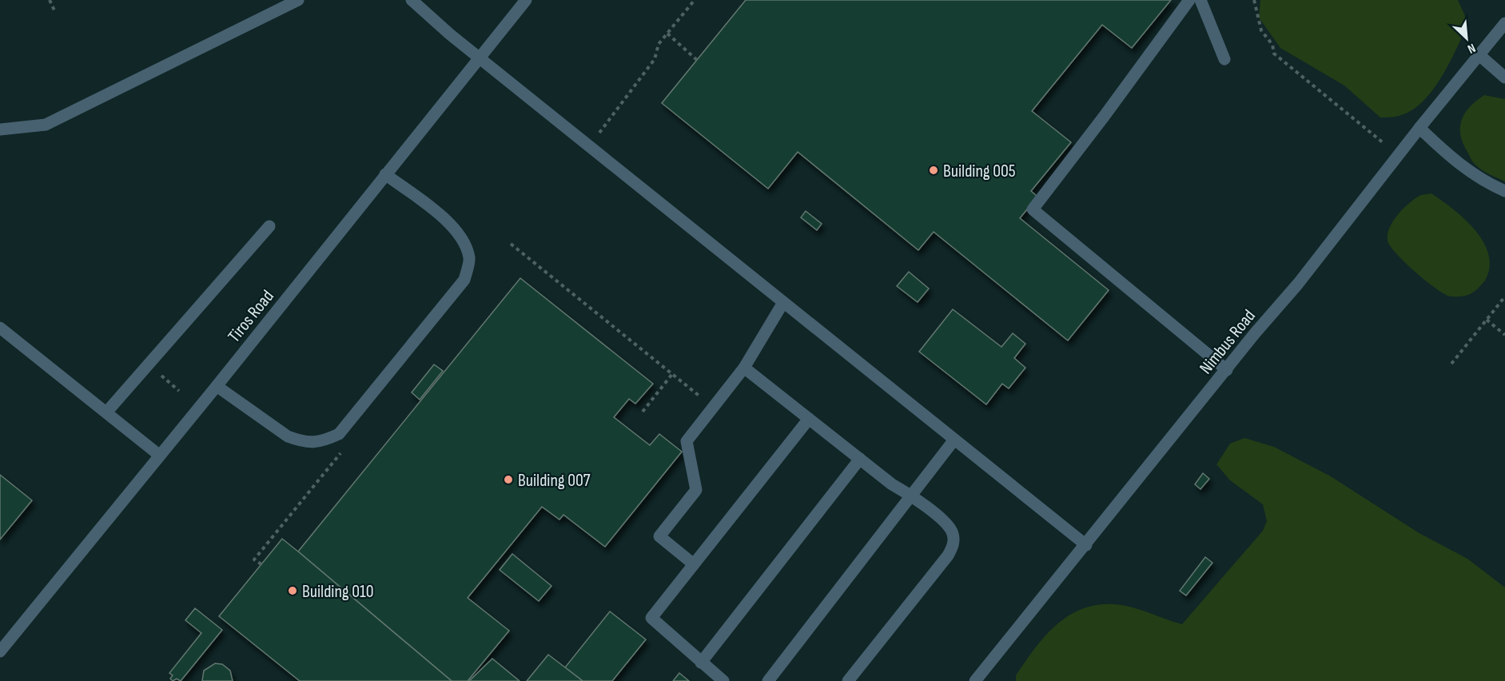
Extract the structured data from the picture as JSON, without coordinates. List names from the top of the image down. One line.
{"streets":{"street":["Tiros Road","Nimbus Road"]},"places":["Building 005","Building 007","Building 010"],"north":"bottom right"}
